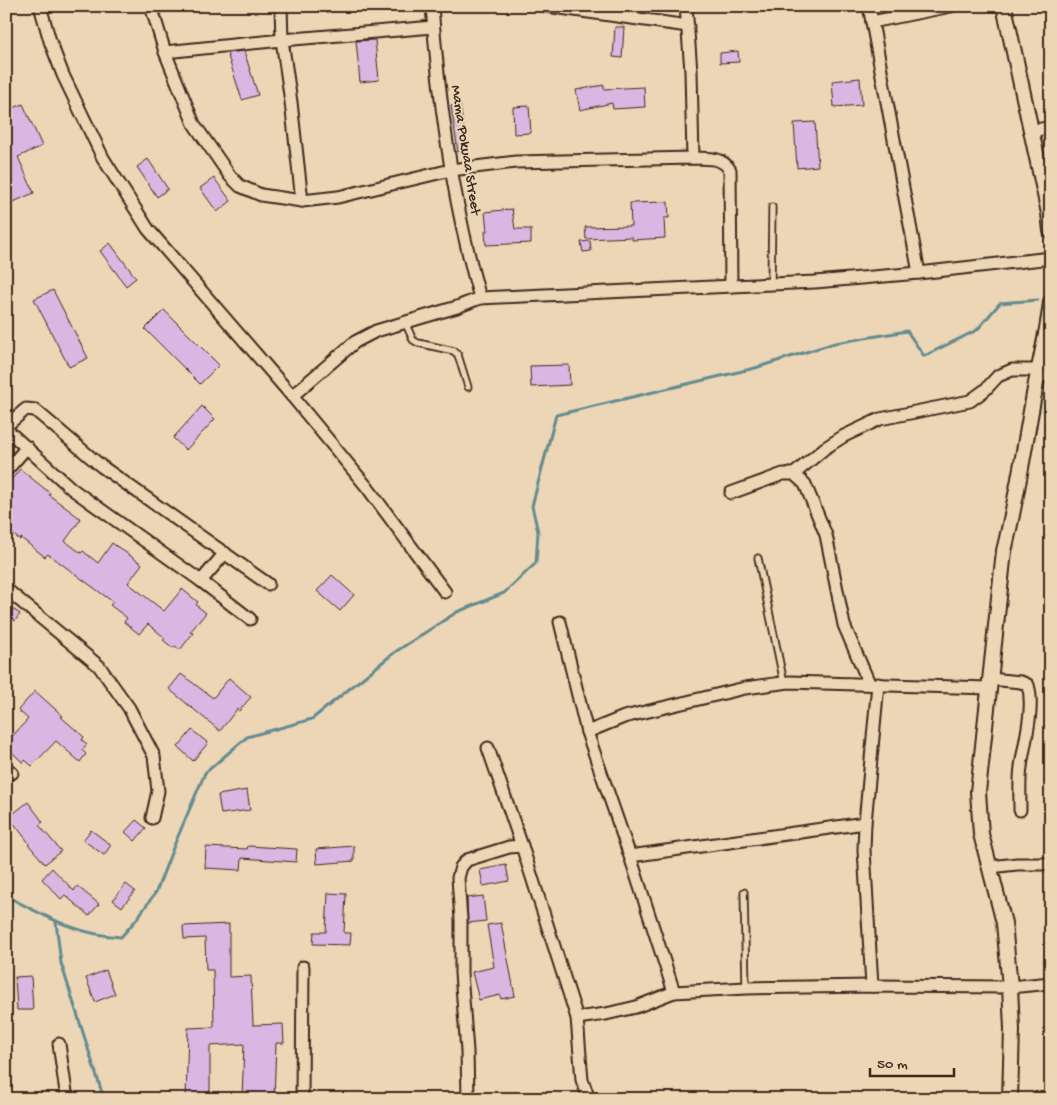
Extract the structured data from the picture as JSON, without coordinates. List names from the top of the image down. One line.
{"streets":{"street":["Mama Pokuaa Street"]},"scale_bar":"50 m"}
